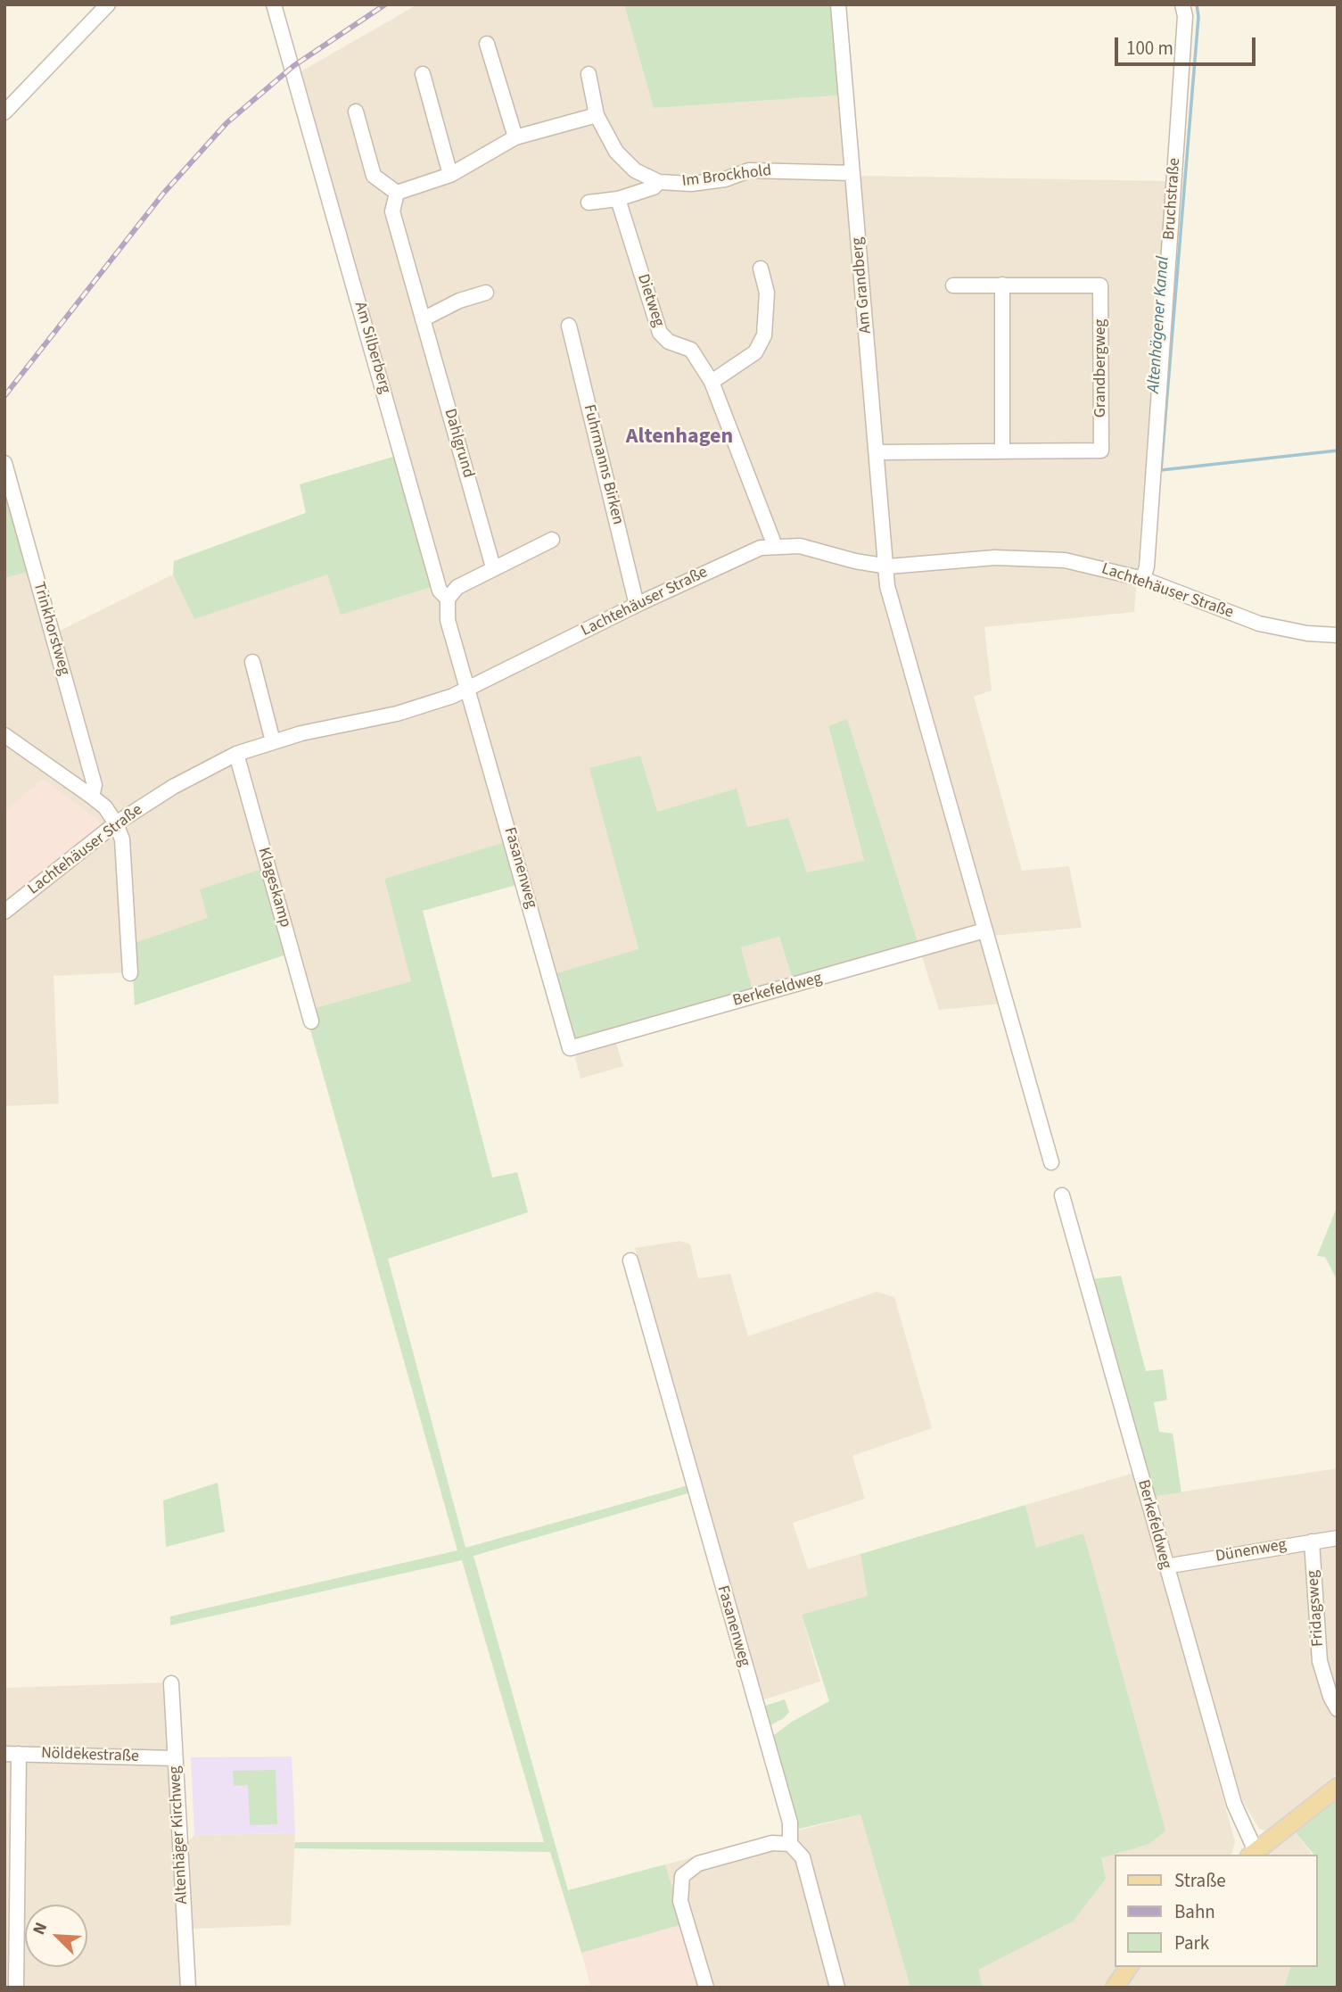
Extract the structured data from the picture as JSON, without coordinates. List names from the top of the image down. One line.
{"streets":{"street":["Im Brockhold","Bruchstraße","Am Grandberg","Dietweg","Am Silberberg","Grandbergweg","Dahlgrund","Fuhrmanns Birken","Lachtehäuser Straße","Trinkhorstweg","Fasanenweg","Klageskamp","Berkefeldweg","Dünenweg","Fridagsweg","Nöldekestraße","Altenhäger Kirchweg"]},"crossings":[["Im Brockhold","Am Grandberg"],["Bruchstraße","Lachtehäuser Straße"],["Am Grandberg","Grandbergweg"],["Am Grandberg","Lachtehäuser Straße"],["Dietweg","Lachtehäuser Straße"],["Am Silberberg","Lachtehäuser Straße"],["Am Silberberg","Fasanenweg"],["Fuhrmanns Birken","Lachtehäuser Straße"],["Lachtehäuser Straße","Fasanenweg"],["Lachtehäuser Straße","Klageskamp"],["Fasanenweg","Berkefeldweg"],["Berkefeldweg","Dünenweg"],["Dünenweg","Fridagsweg"],["Nöldekestraße","Altenhäger Kirchweg"]],"districts":["Altenhagen"],"water":["Altenhägener Kanal"],"legend":["Straße","Bahn","Park"],"scale_bar":"100 m","north":"top left"}
